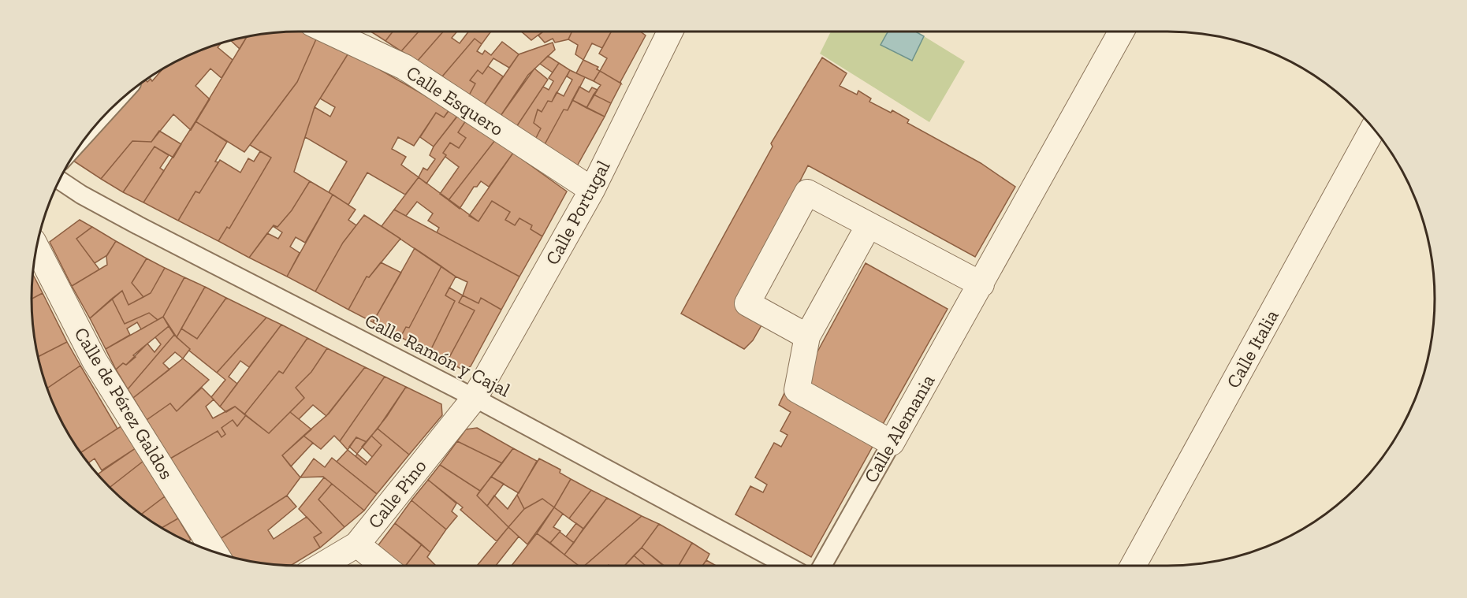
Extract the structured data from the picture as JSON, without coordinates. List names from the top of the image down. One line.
{"streets":{"street":["Calle Esquero","Calle Portugal","Calle Italia","Calle Ramón y Cajal","Calle de Pérez Galdos","Calle Alemania","Calle Pino"]},"crossings":[["Calle Esquero","Calle Portugal"],["Calle Portugal","Calle Ramón y Cajal"],["Calle Portugal","Calle Pino"],["Calle Ramón y Cajal","Calle Pino"]]}
